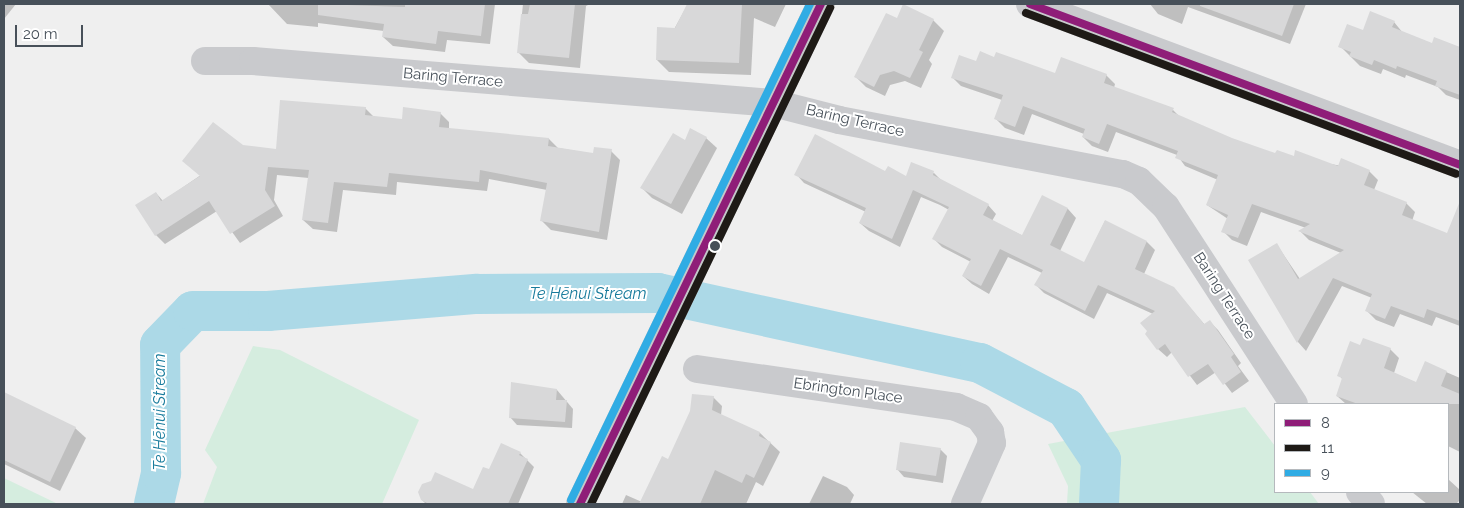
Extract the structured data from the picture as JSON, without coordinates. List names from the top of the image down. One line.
{"streets":{"street":["Baring Terrace","Ebrington Place"]},"water":["Te Hēnui Stream"],"lines":["transit line 8","transit line 9","transit line 11"],"legend":["8","11","9"],"scale_bar":"20 m"}
